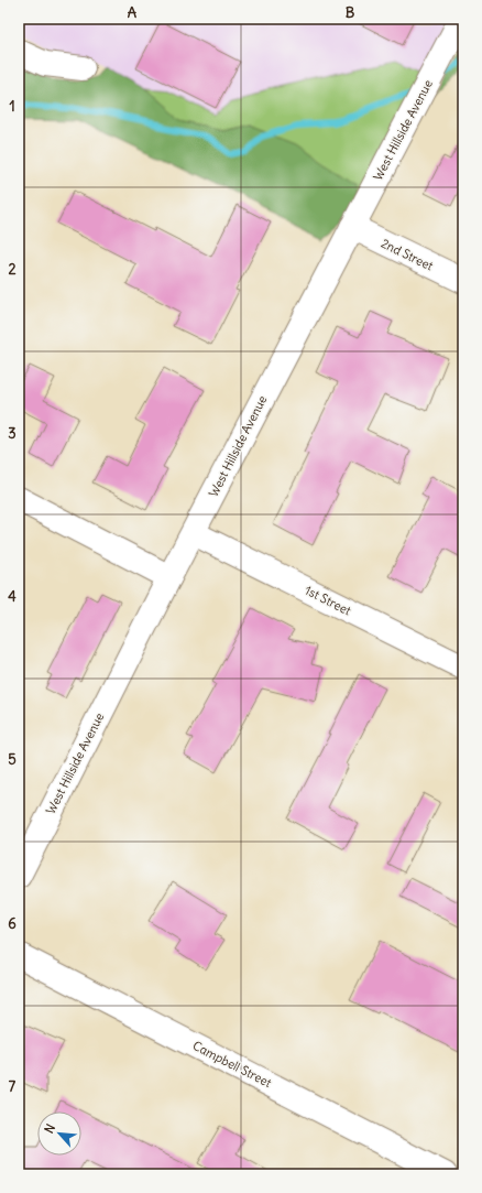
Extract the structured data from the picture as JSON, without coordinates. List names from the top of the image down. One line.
{"streets":{"street":["West Hillside Avenue","2nd Street","1st Street","Campbell Street"]},"crossings":[["West Hillside Avenue","2nd Street"],["West Hillside Avenue","1st Street"]],"north":"top left","grid":{"columns":["A","B"],"rows":["1","2","3","4","5","6","7"]}}
